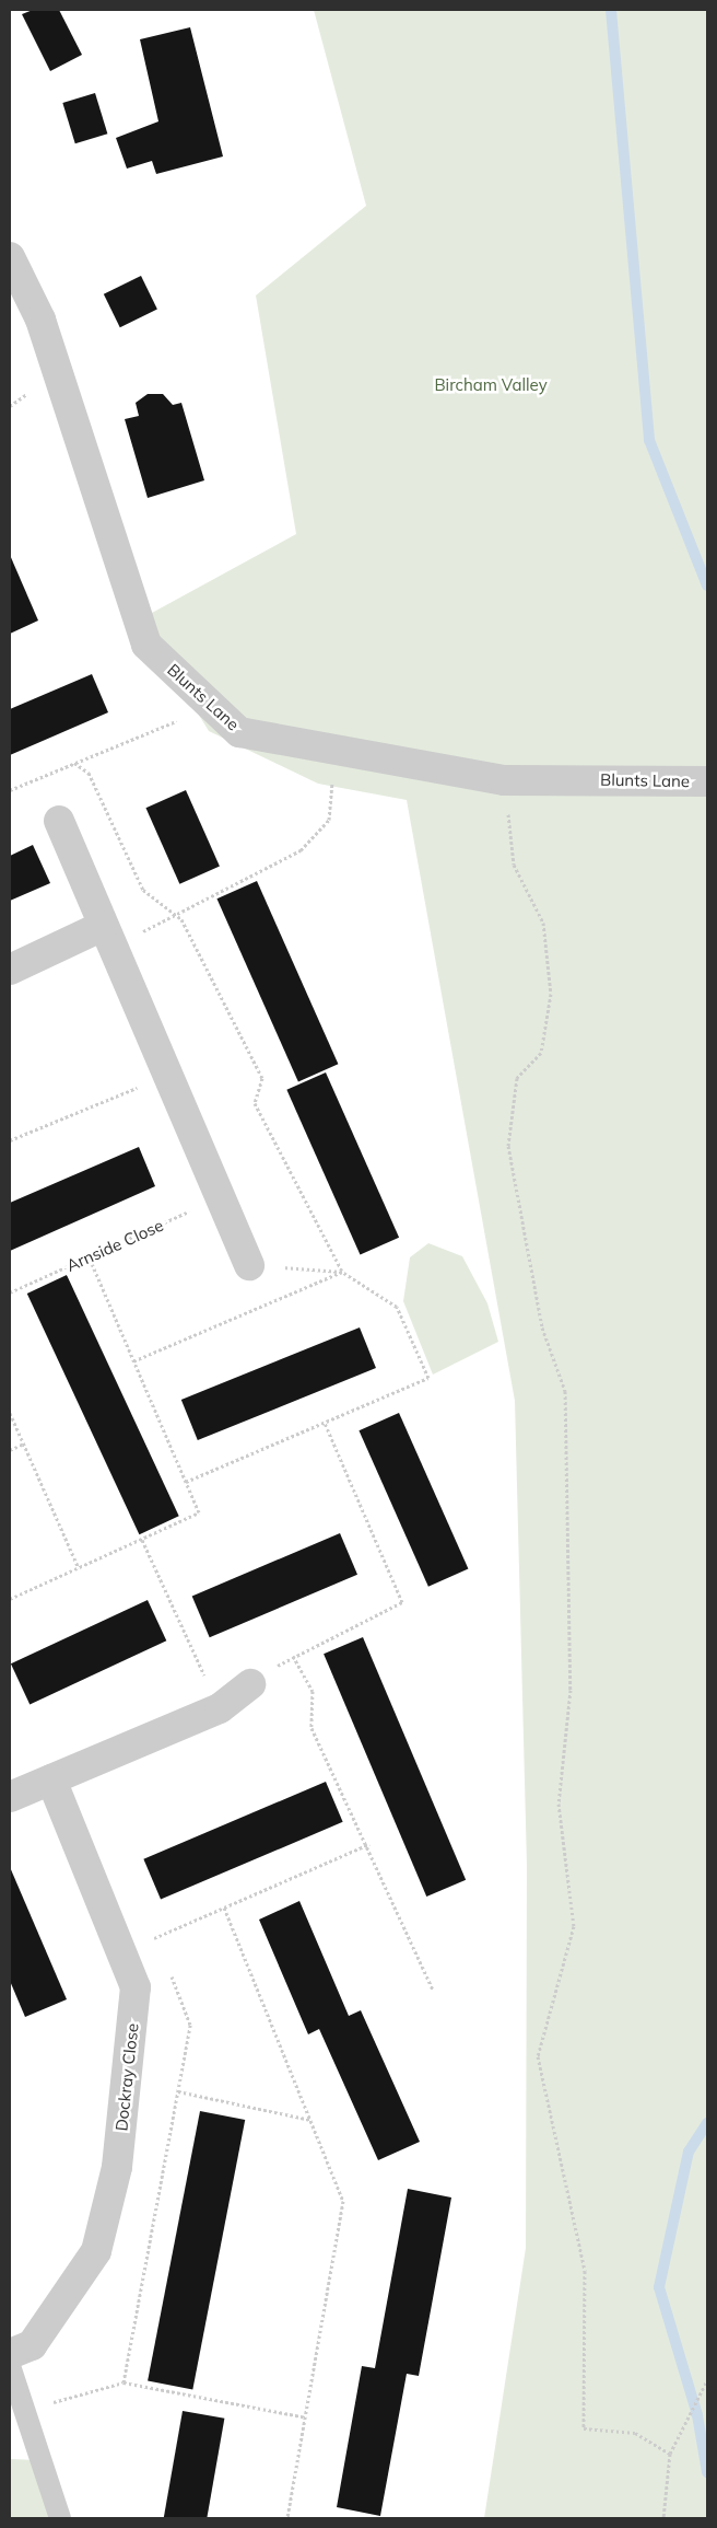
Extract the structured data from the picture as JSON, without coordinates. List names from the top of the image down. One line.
{"streets":{"street":["Blunts Lane","Dockray Close"],"path":["Arnside Close"]},"parks":["Bircham Valley"]}
